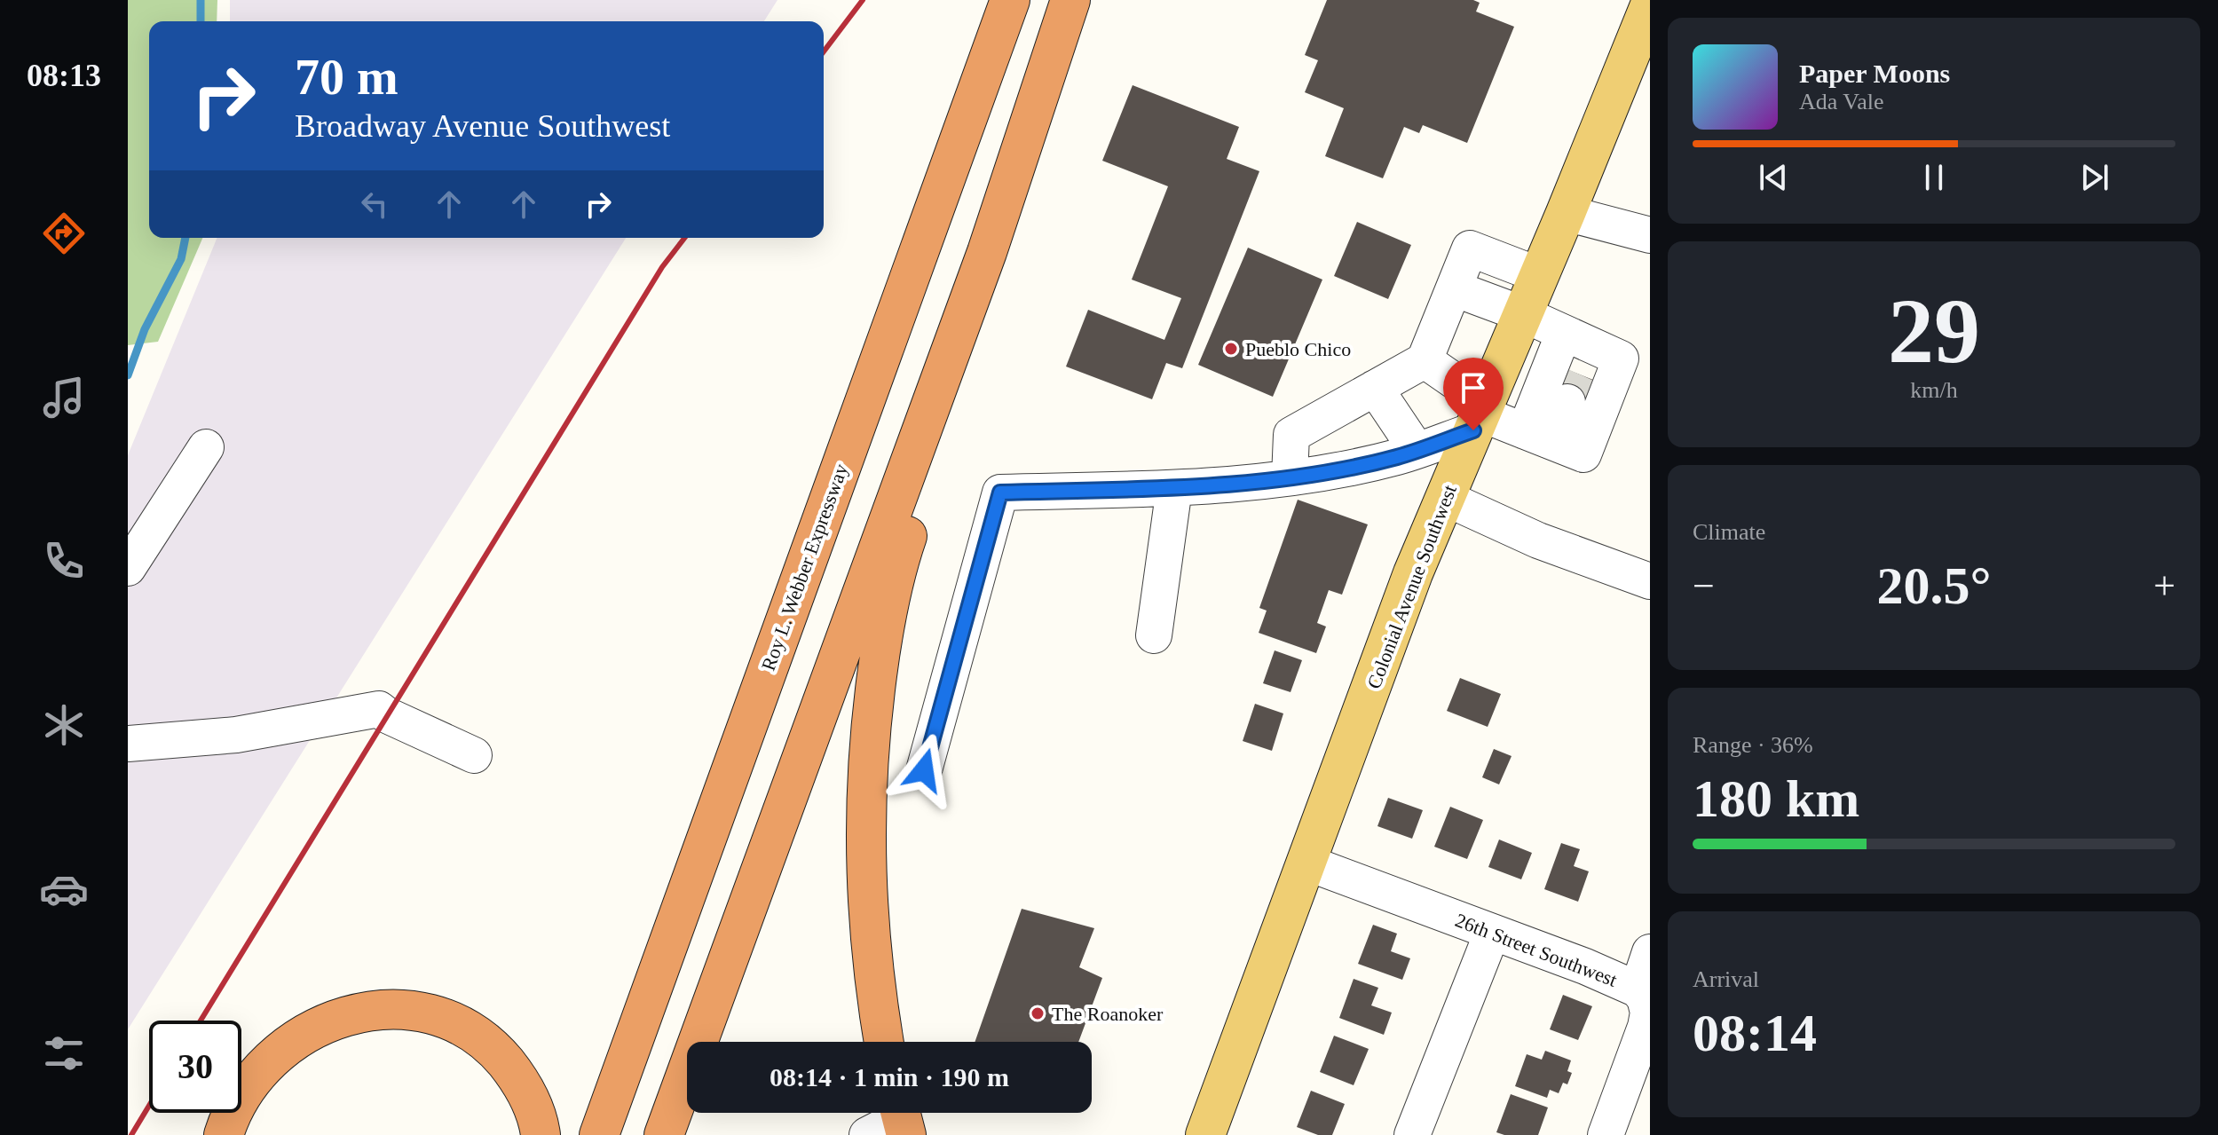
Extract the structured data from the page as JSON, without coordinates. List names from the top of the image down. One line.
{"streets":{"highway":["Roy L. Webber Expressway"],"main road":["Colonial Avenue Southwest"],"street":["26th Street Southwest"]},"crossings":[["Colonial Avenue Southwest","26th Street Southwest"]],"places":["Pueblo Chico","The Roanoker"],"page":{"tabs":"08:13","turn":["70 m","Broadway Avenue Southwest"],"song":["Paper Moons","Ada Vale"],"tile":[["29","km/h"],"Climate",["Range · 36%","180 km"],["Arrival","08:14"]],"heat":["−","20.5°","+"],"limit":"30","trip":"08:14 · 1 min · 190 m"}}
